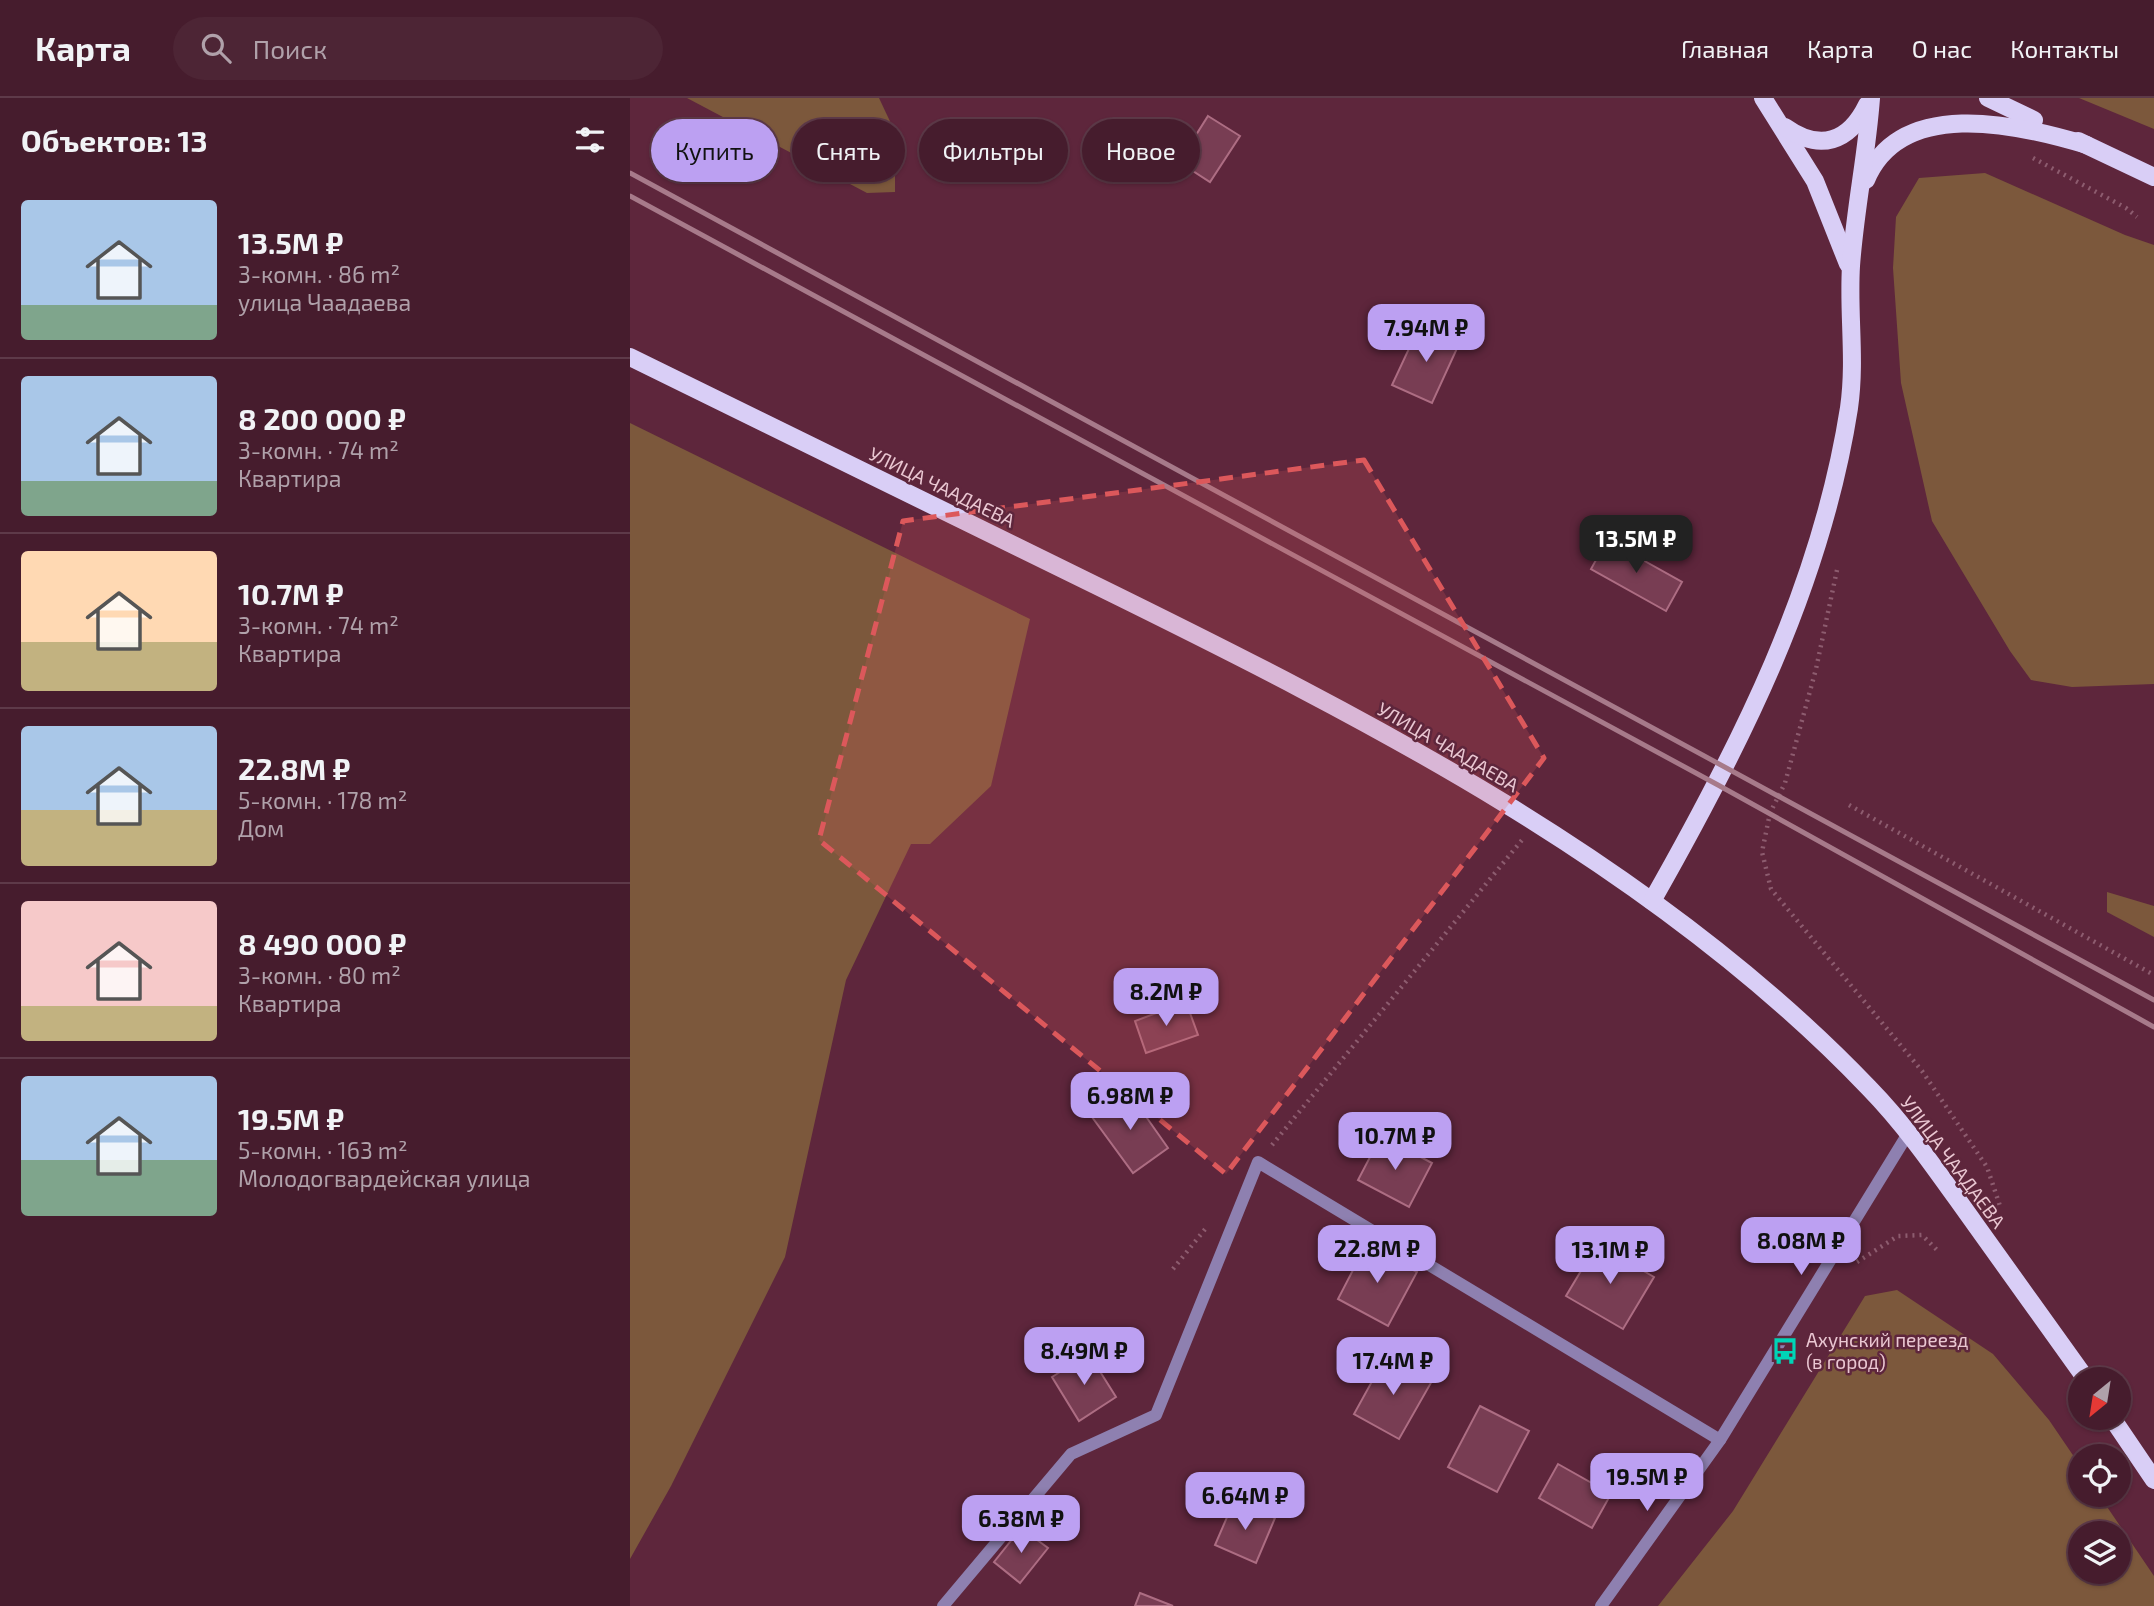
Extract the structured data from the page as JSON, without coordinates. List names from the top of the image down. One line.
{"streets":{"main road":["УЛИЦА ЧААДАЕВА"]},"places":{"bus stop":["Ахунский переезд (в город)"]},"north":"bottom left","page":{"header":"Карта","search":"Поиск","nav":["Главная","Карта","О нас","Контакты"],"heading":"Объектов: 13","chip":["Купить","Снять","Фильтры","Новое"],"list":[{"name":"13.5M ₽","note":"3-комн. · 86 m² · улица Чаадаева"},{"name":"8 200 000 ₽","note":"3-комн. · 74 m² · Квартира"},{"name":"10.7M ₽","note":"3-комн. · 74 m² · Квартира"},{"name":"22.8M ₽","note":"5-комн. · 178 m² · Дом"},{"name":"8 490 000 ₽","note":"3-комн. · 80 m² · Квартира"},{"name":"19.5M ₽","note":"5-комн. · 163 m² · Молодогвардейская улица"}],"price":["7.94M ₽","13.5M ₽","8.2M ₽","6.98M ₽","10.7M ₽","8.08M ₽","22.8M ₽","13.1M ₽","8.49M ₽","17.4M ₽","19.5M ₽","6.64M ₽","6.38M ₽"]}}
